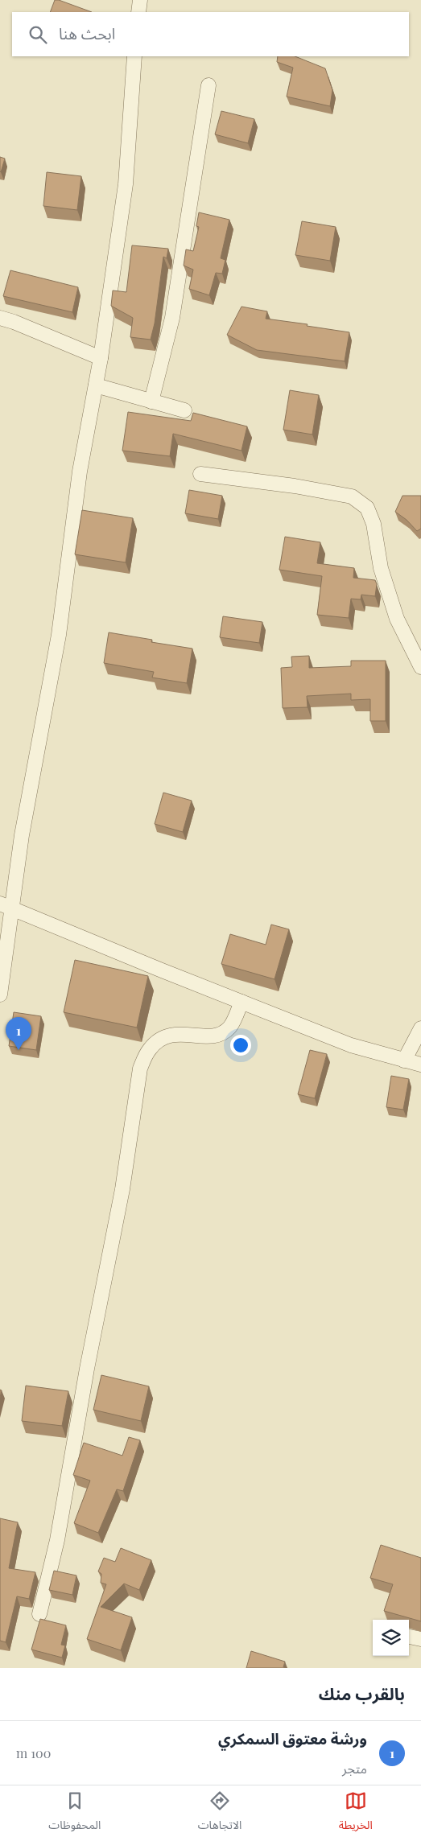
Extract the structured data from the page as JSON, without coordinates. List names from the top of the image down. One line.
{"page":{"search":"ابحث هنا","pins":"1","heading":"بالقرب منك","list":[{"mark":"1","name":"ورشة معتوق السمكري","note":"متجر","value":"100 m"}],"nav":["الخريطة","الاتجاهات","المحفوظات"]}}
